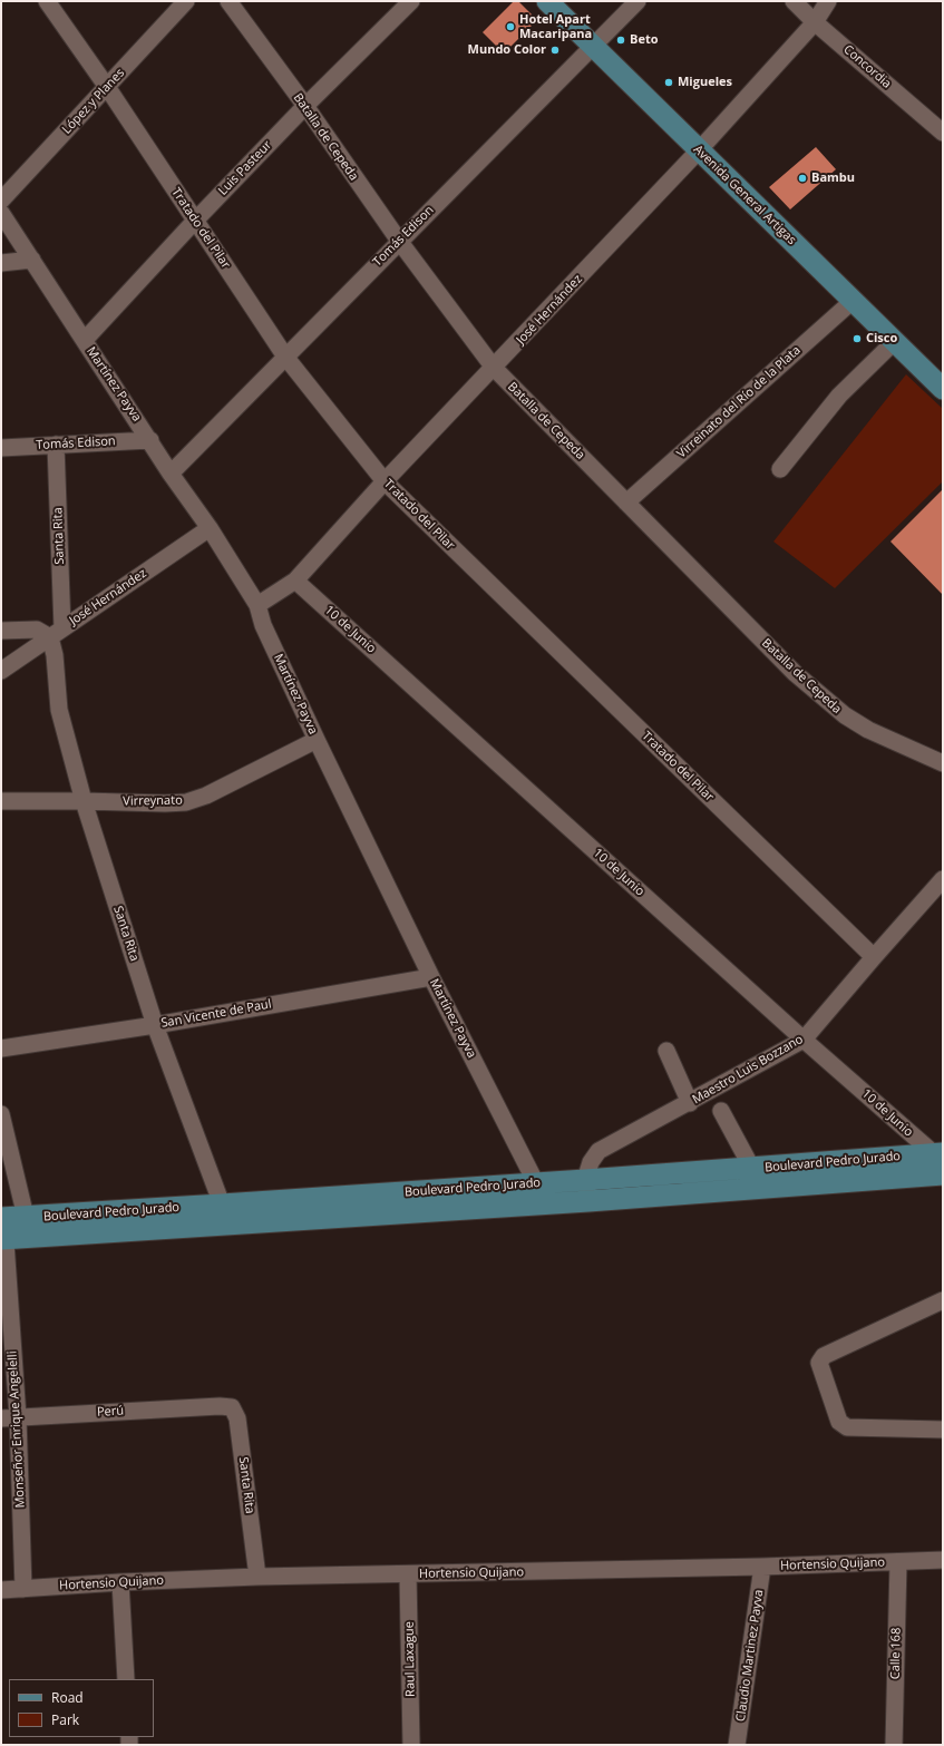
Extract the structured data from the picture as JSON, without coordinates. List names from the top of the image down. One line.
{"streets":{"main road":["Avenida General Artigas","Boulevard Pedro Jurado"],"street":["Concordia","López y Planes","Batalla de Cepeda","Luis Pasteur","Tratado del Pilar","Tomás Edison","José Hernández","Martínez Payva","Virreinato del Río de la Plata","Santa Rita","10 de Junio","Virreynato","San Vicente de Paul","Maestro Luis Bozzano","Perú","Monseñor Enrique Angelelli","Hortensio Quijano","Calle 168","Claudio Martinez Payva","Raul Laxague"]},"crossings":[["Concordia","José Hernández"],["López y Planes","Tratado del Pilar"],["Batalla de Cepeda","Luis Pasteur"],["Batalla de Cepeda","Tomás Edison"],["Batalla de Cepeda","José Hernández"],["Batalla de Cepeda","Virreinato del Río de la Plata"],["Luis Pasteur","Tratado del Pilar"],["Luis Pasteur","Martínez Payva"],["Avenida General Artigas","Tomás Edison"],["Avenida General Artigas","José Hernández"],["Avenida General Artigas","Virreinato del Río de la Plata"],["Tratado del Pilar","Tomás Edison"],["Tratado del Pilar","José Hernández"],["Tratado del Pilar","Maestro Luis Bozzano"],["Tomás Edison","Martínez Payva"],["Tomás Edison","Santa Rita"],["José Hernández","Martínez Payva"],["José Hernández","Santa Rita"],["José Hernández","10 de Junio"],["Martínez Payva","Virreynato"],["Martínez Payva","San Vicente de Paul"],["Martínez Payva","Boulevard Pedro Jurado"],["Santa Rita","Virreynato"],["Santa Rita","San Vicente de Paul"],["Santa Rita","Boulevard Pedro Jurado"],["Santa Rita","Perú"],["Santa Rita","Hortensio Quijano"],["10 de Junio","Maestro Luis Bozzano"],["10 de Junio","Boulevard Pedro Jurado"],["Maestro Luis Bozzano","Boulevard Pedro Jurado"],["Boulevard Pedro Jurado","Monseñor Enrique Angelelli"],["Perú","Monseñor Enrique Angelelli"],["Monseñor Enrique Angelelli","Hortensio Quijano"],["Hortensio Quijano","Calle 168"],["Hortensio Quijano","Claudio Martinez Payva"],["Hortensio Quijano","Raul Laxague"]],"places":["Hotel Apart Macaripana","Beto","Mundo Color","Migueles","Bambu","Cisco"],"legend":["Road","Park"]}
